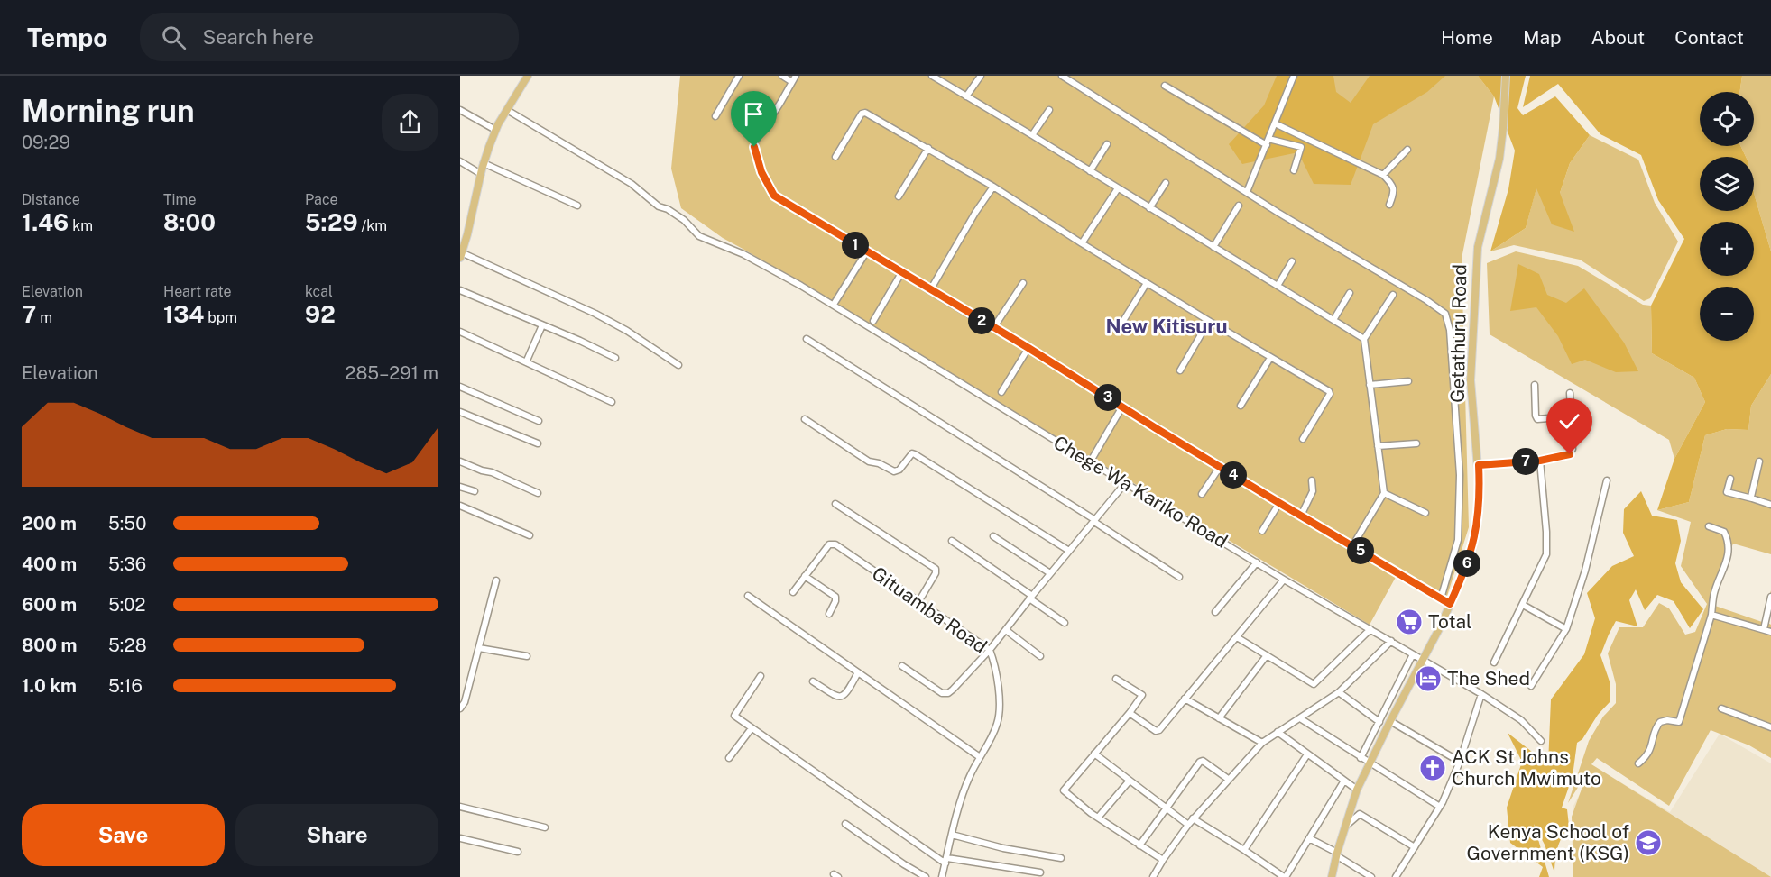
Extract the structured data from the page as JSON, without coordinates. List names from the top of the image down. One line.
{"streets":{"main road":["Getathuru Road"],"street":["Chege Wa Kariko Road","Gituamba Road"]},"crossings":[["Getathuru Road","Chege Wa Kariko Road"]],"districts":["New Kitisuru"],"places":{"supermarket":["Total"],"hotel":["The Shed"],"church":["ACK St Johns Church Mwimuto"],"school or university":["Kenya School of Government (KSG)"]},"page":{"header":"Tempo","search":"Search here","nav":["Home","Map","About","Contact"],"heading":["Morning run","09:29"],"map_buttons":["+","−"],"stats":[["Distance","1.46 km"],["Time","8:00"],["Pace","5:29 /km"],["Elevation","7 m"],["Heart rate","134 bpm"],["kcal","92"]],"pins":["1","2","3","7","4","5","6"],"chart":["Elevation","285–291 m"],"list":[{"name":"200 m","note":"5:50"},{"name":"400 m","note":"5:36"},{"name":"600 m","note":"5:02"},{"name":"800 m","note":"5:28"},{"name":"1.0 km","note":"5:16"}],"buttons":["Save","Share"]}}
